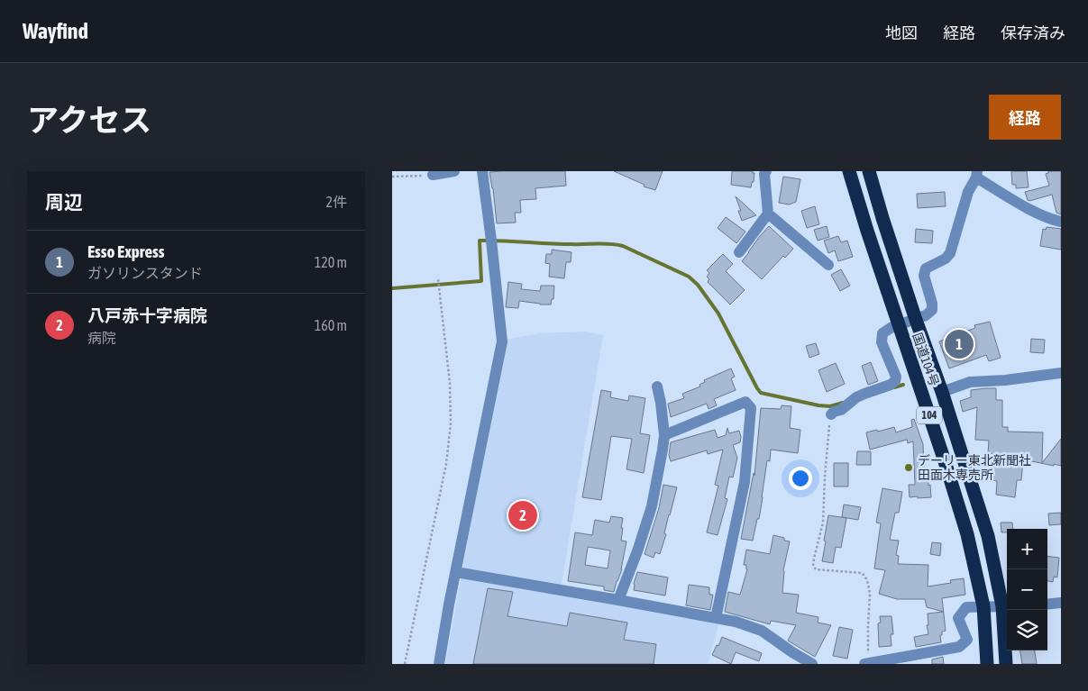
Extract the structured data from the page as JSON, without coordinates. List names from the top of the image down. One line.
{"streets":{"highway":["国道104号","104"]},"places":["デーリー東北新聞社 田面木専売所"],"page":{"header":"Wayfind","nav":["地図","経路","保存済み"],"title":"アクセス","buttons":"経路","heading":["周辺","2件"],"list":[{"mark":"1","name":"Esso Express","note":"ガソリンスタンド","value":"120 m"},{"mark":"2","name":"八戸赤十字病院","note":"病院","value":"160 m"}],"pins":["1","2"],"map_buttons":["+","−"]}}
